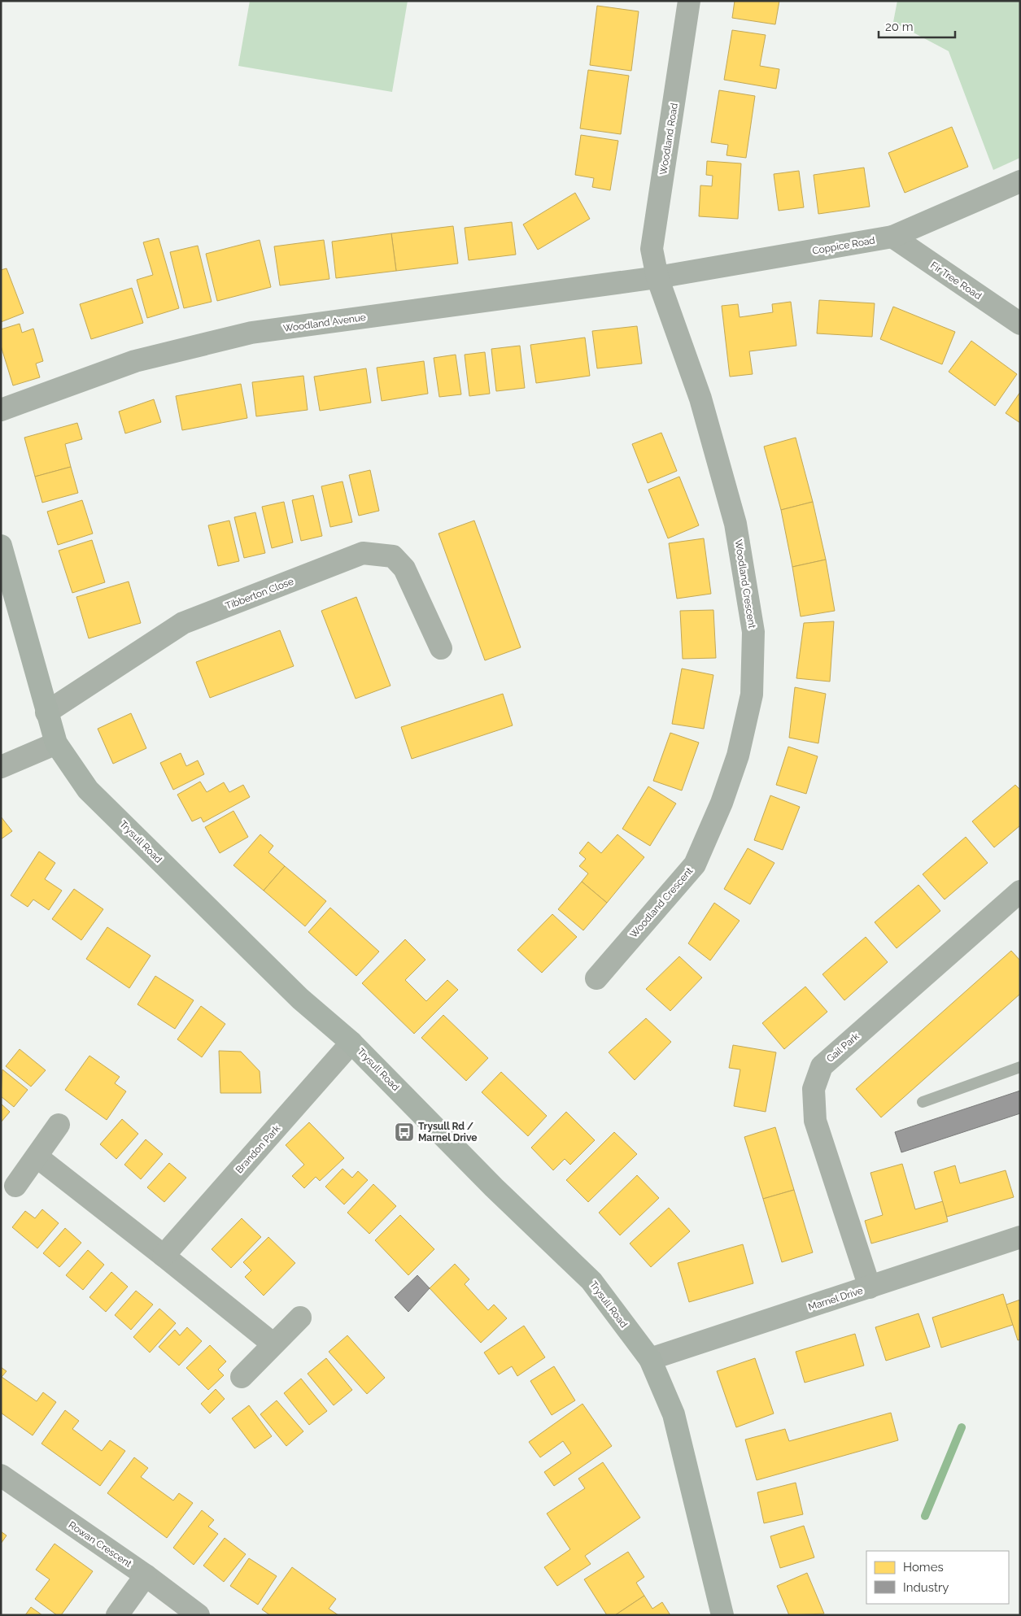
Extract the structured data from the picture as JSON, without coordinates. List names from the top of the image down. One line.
{"streets":{"street":["Woodland Road","Coppice Road","Fir Tree Road","Woodland Avenue","Woodland Crescent","Tibberton Close","Trysull Road","Gail Park","Brandon Park","Marnel Drive","Rowan Crescent"]},"crossings":[["Woodland Road","Coppice Road"],["Woodland Road","Woodland Avenue"],["Woodland Road","Woodland Crescent"],["Coppice Road","Fir Tree Road"],["Coppice Road","Woodland Avenue"],["Coppice Road","Woodland Crescent"],["Woodland Avenue","Woodland Crescent"],["Tibberton Close","Trysull Road"],["Trysull Road","Brandon Park"],["Trysull Road","Marnel Drive"],["Gail Park","Marnel Drive"]],"places":{"bus stop":["Trysull Rd / Marnel Drive"]},"legend":["Homes","Industry"],"scale_bar":"20 m"}
